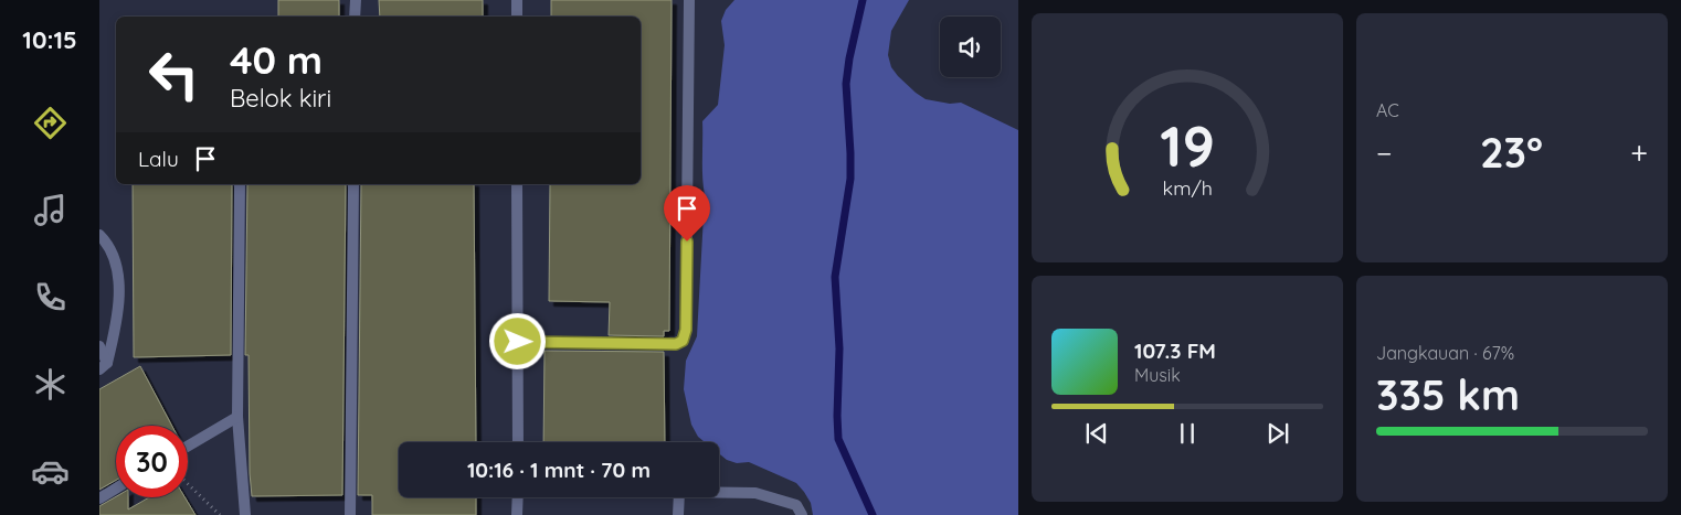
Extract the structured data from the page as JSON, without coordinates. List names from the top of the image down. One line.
{"page":{"tabs":"10:15","tile":["AC",["Jangkauan · 67%","335 km"]],"turn":["40 m","Belok kiri"],"heat":["−","23°","+"],"then":"Lalu","song":["107.3 FM","Musik"],"limit":"30","trip":"10:16 · 1 mnt · 70 m","gauge":["19","km/h"]}}
